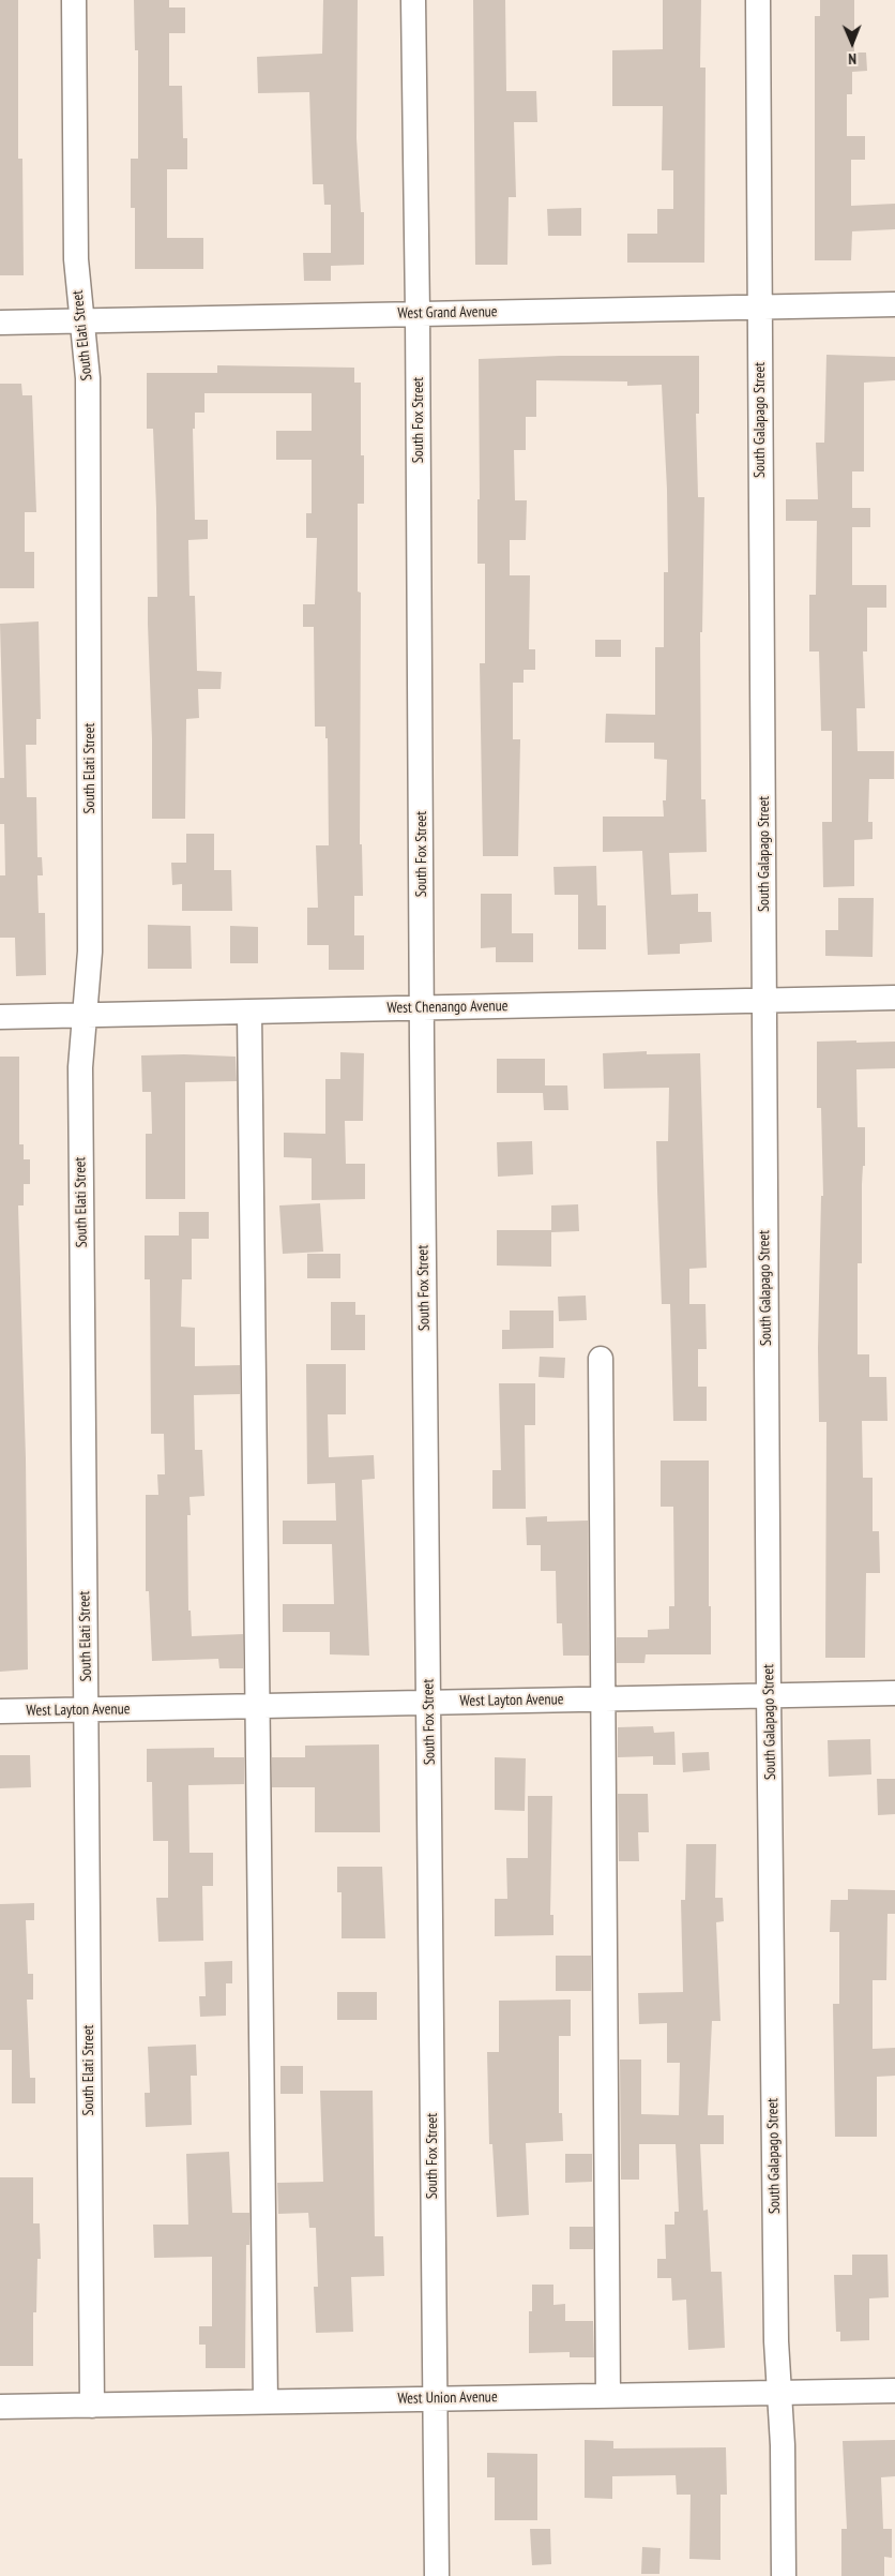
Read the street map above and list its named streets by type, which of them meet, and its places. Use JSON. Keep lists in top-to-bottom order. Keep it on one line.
{"streets":{"street":["West Grand Avenue","South Elati Street","South Fox Street","South Galapago Street","West Chenango Avenue","West Layton Avenue","West Union Avenue"]},"crossings":[["West Grand Avenue","South Elati Street"],["West Grand Avenue","South Fox Street"],["West Grand Avenue","South Galapago Street"],["South Elati Street","West Chenango Avenue"],["South Elati Street","West Layton Avenue"],["South Elati Street","West Union Avenue"],["South Fox Street","West Chenango Avenue"],["South Fox Street","West Layton Avenue"],["South Fox Street","West Union Avenue"],["South Galapago Street","West Chenango Avenue"],["South Galapago Street","West Layton Avenue"],["South Galapago Street","West Union Avenue"]],"north":"bottom"}
